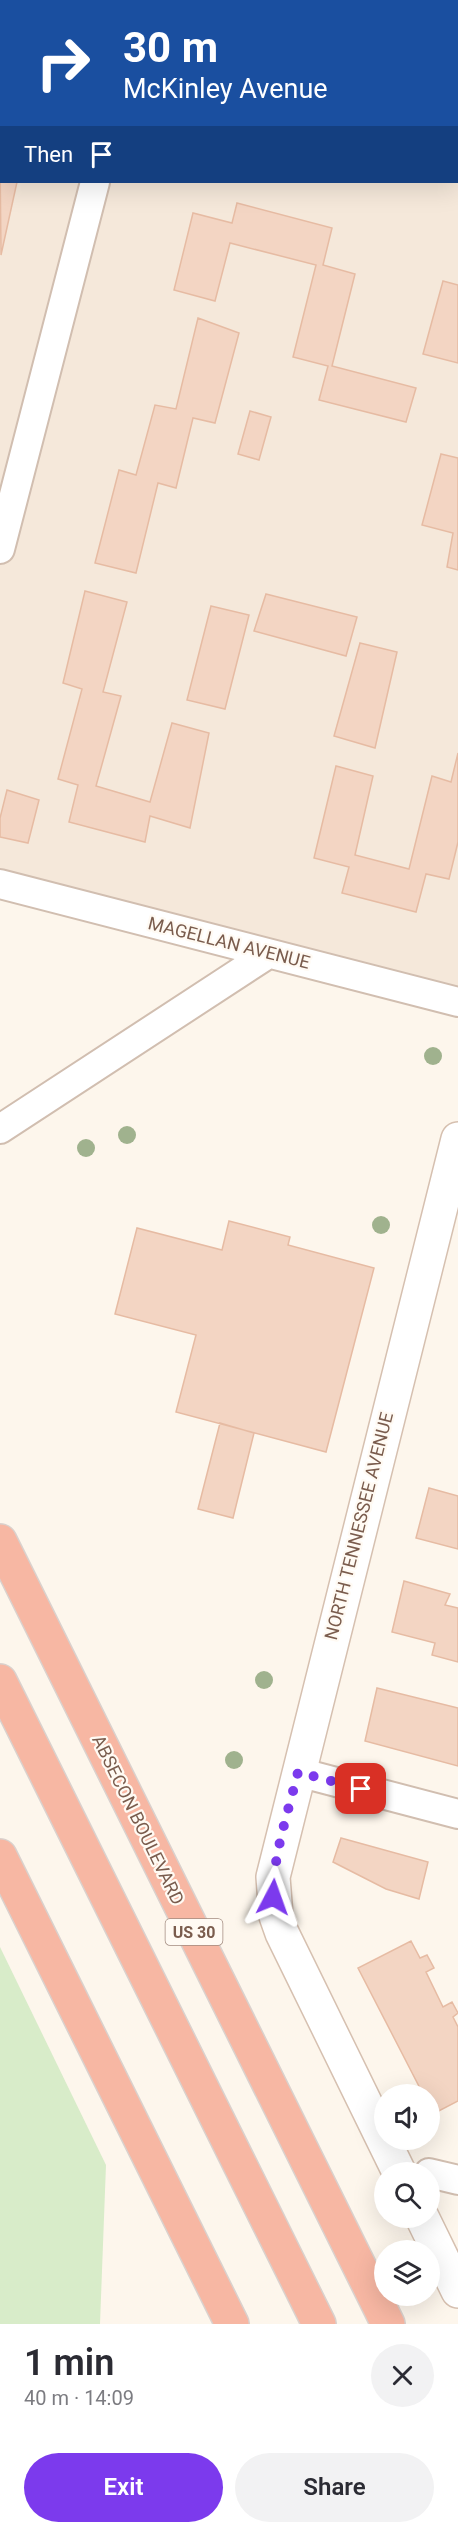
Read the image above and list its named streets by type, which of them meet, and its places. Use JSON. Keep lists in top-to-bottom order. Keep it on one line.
{"streets":{"highway":["ABSECON BOULEVARD","US 30"],"street":["MAGELLAN AVENUE","NORTH TENNESSEE AVENUE"]},"page":{"turn":["30 m","McKinley Avenue"],"then":"Then","heading":["1 min","40 m · 14:09"],"buttons":["Exit","Share"]}}
